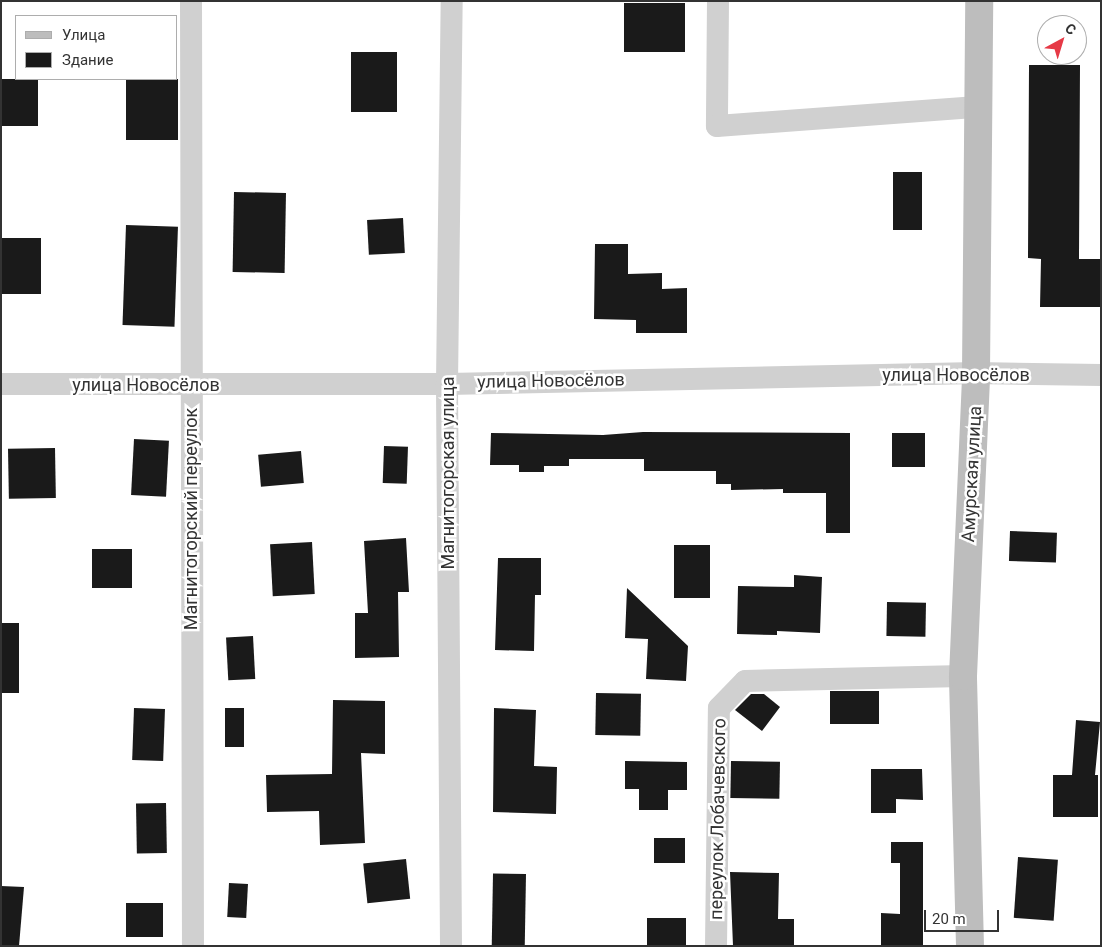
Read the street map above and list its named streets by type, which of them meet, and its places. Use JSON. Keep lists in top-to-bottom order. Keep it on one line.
{"streets":{"street":["улица Новосёлов","Магнитогорская улица","Амурская улица","Магнитогорский переулок","переулок Лобачевского"]},"crossings":[["улица Новосёлов","Магнитогорская улица"],["улица Новосёлов","Амурская улица"],["улица Новосёлов","Магнитогорский переулок"],["Амурская улица","переулок Лобачевского"]],"legend":["Улица","Здание"],"scale_bar":"20 m","north":"top right"}
